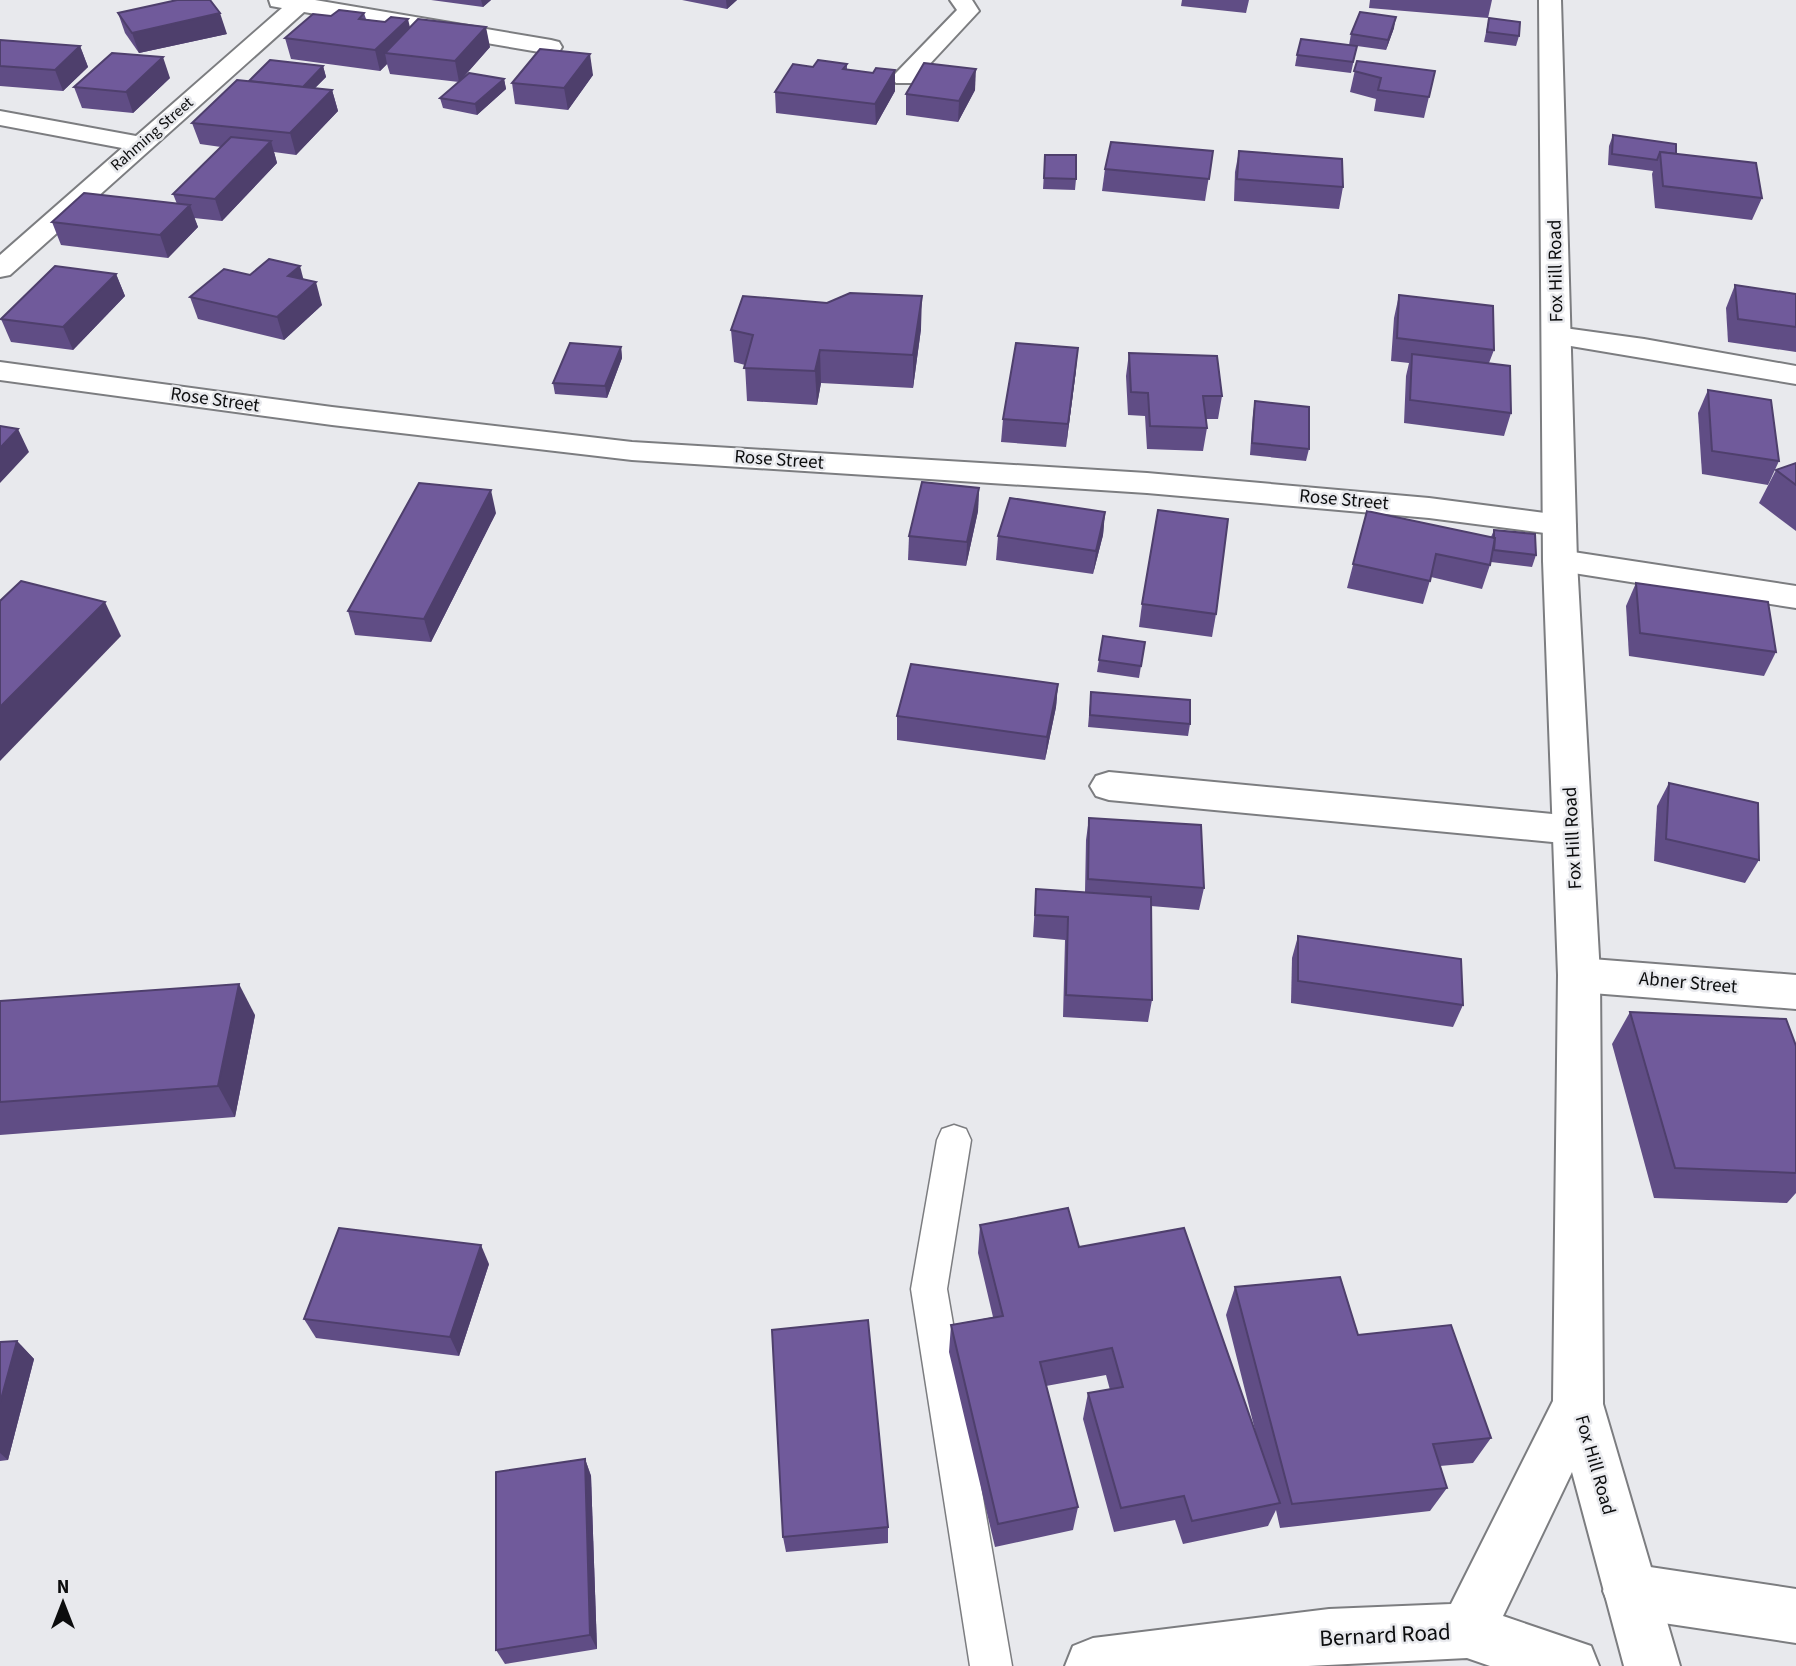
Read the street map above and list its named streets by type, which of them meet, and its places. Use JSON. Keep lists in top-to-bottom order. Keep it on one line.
{"streets":{"street":["Rahming Street","Fox Hill Road","Rose Street","Abner Street","Bernard Road"]},"crossings":[["Fox Hill Road","Rose Street"],["Fox Hill Road","Abner Street"],["Fox Hill Road","Bernard Road"]],"north":"top"}
